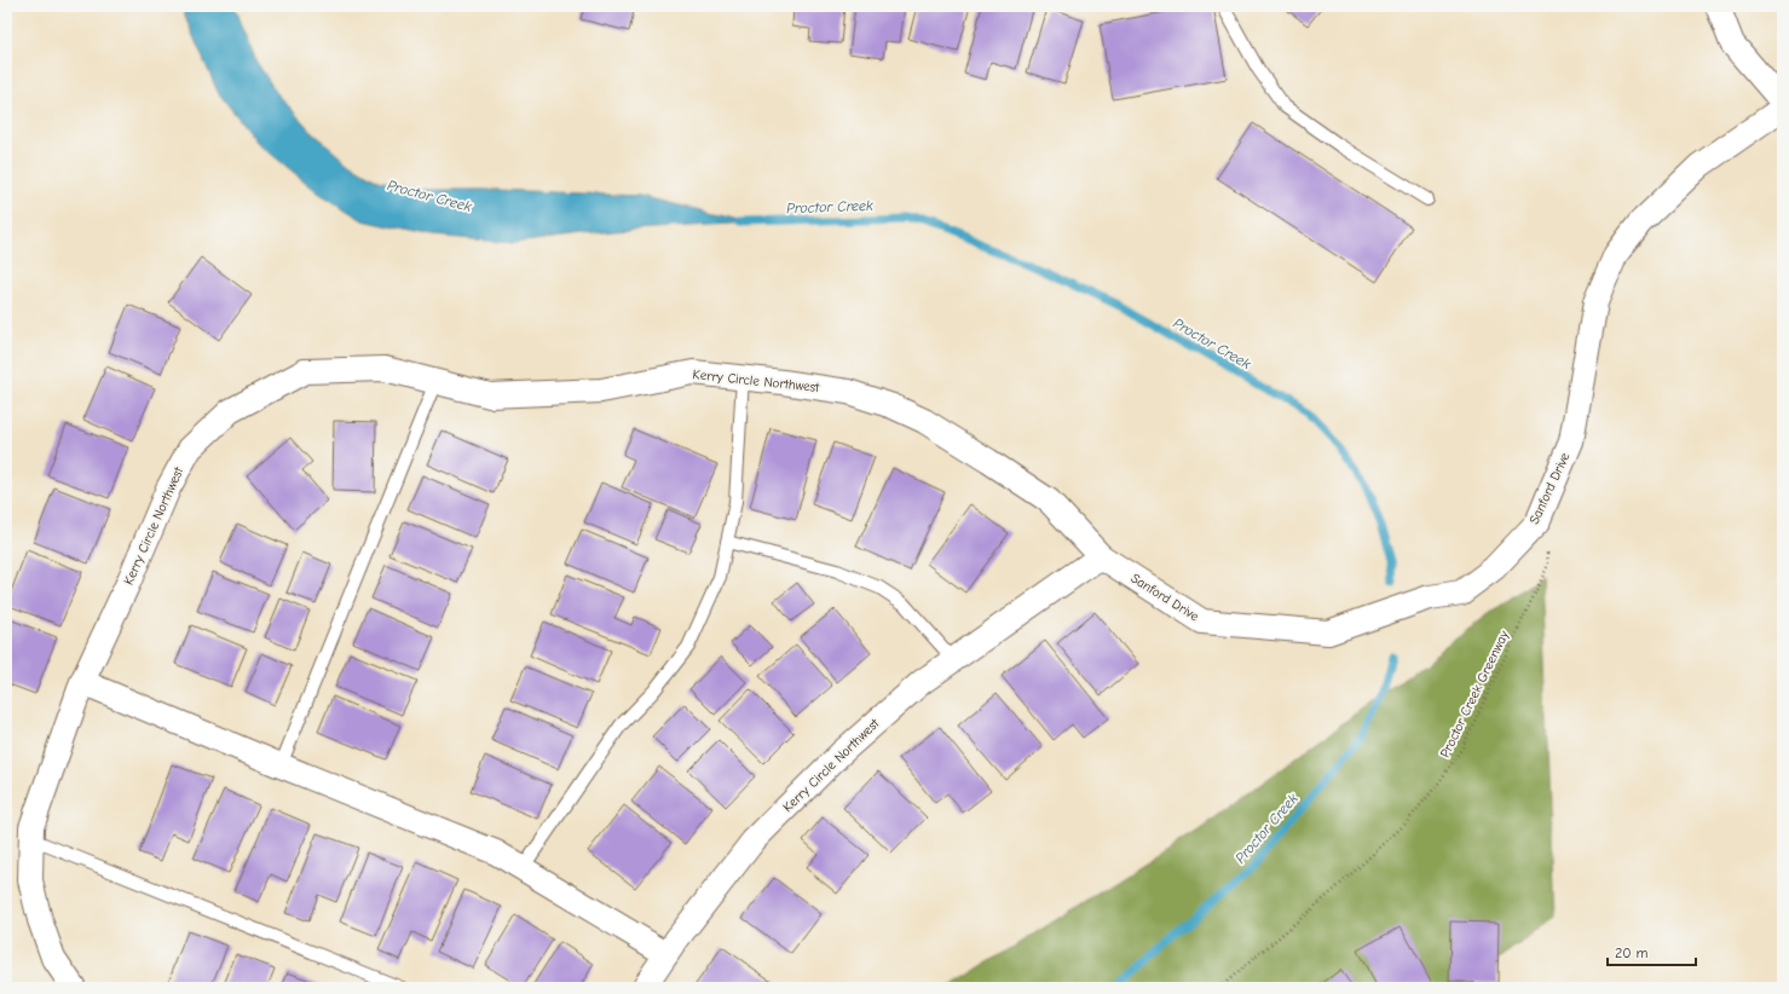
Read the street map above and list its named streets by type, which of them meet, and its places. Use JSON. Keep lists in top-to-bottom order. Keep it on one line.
{"streets":{"street":["Kerry Circle Northwest","Sanford Drive"],"path":["Proctor Creek Greenway"]},"crossings":[["Kerry Circle Northwest","Sanford Drive"],["Sanford Drive","Proctor Creek Greenway"]],"water":["Proctor Creek"],"scale_bar":"20 m"}
